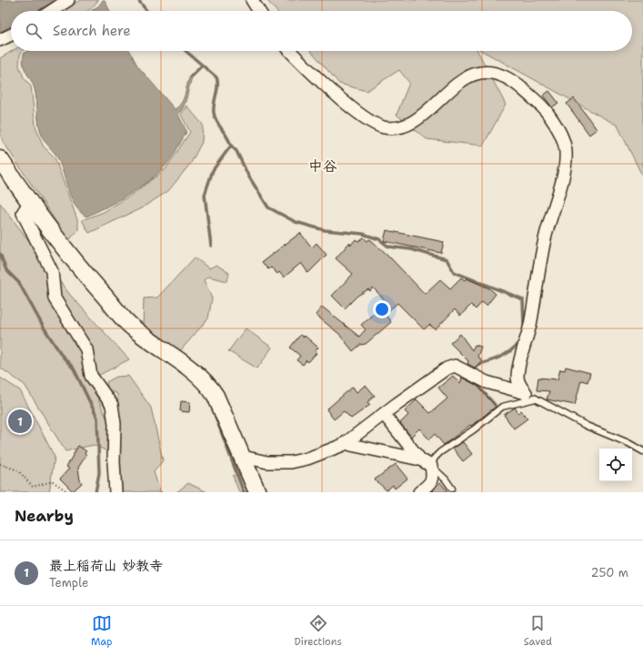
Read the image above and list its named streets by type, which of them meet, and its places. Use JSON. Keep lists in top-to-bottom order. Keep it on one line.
{"districts":["中谷"],"page":{"search":"Search here","pins":"1","heading":"Nearby","list":[{"mark":"1","name":"最上稲荷山 妙教寺","note":"Temple","value":"250 m"}],"nav":["Map","Directions","Saved"]}}
